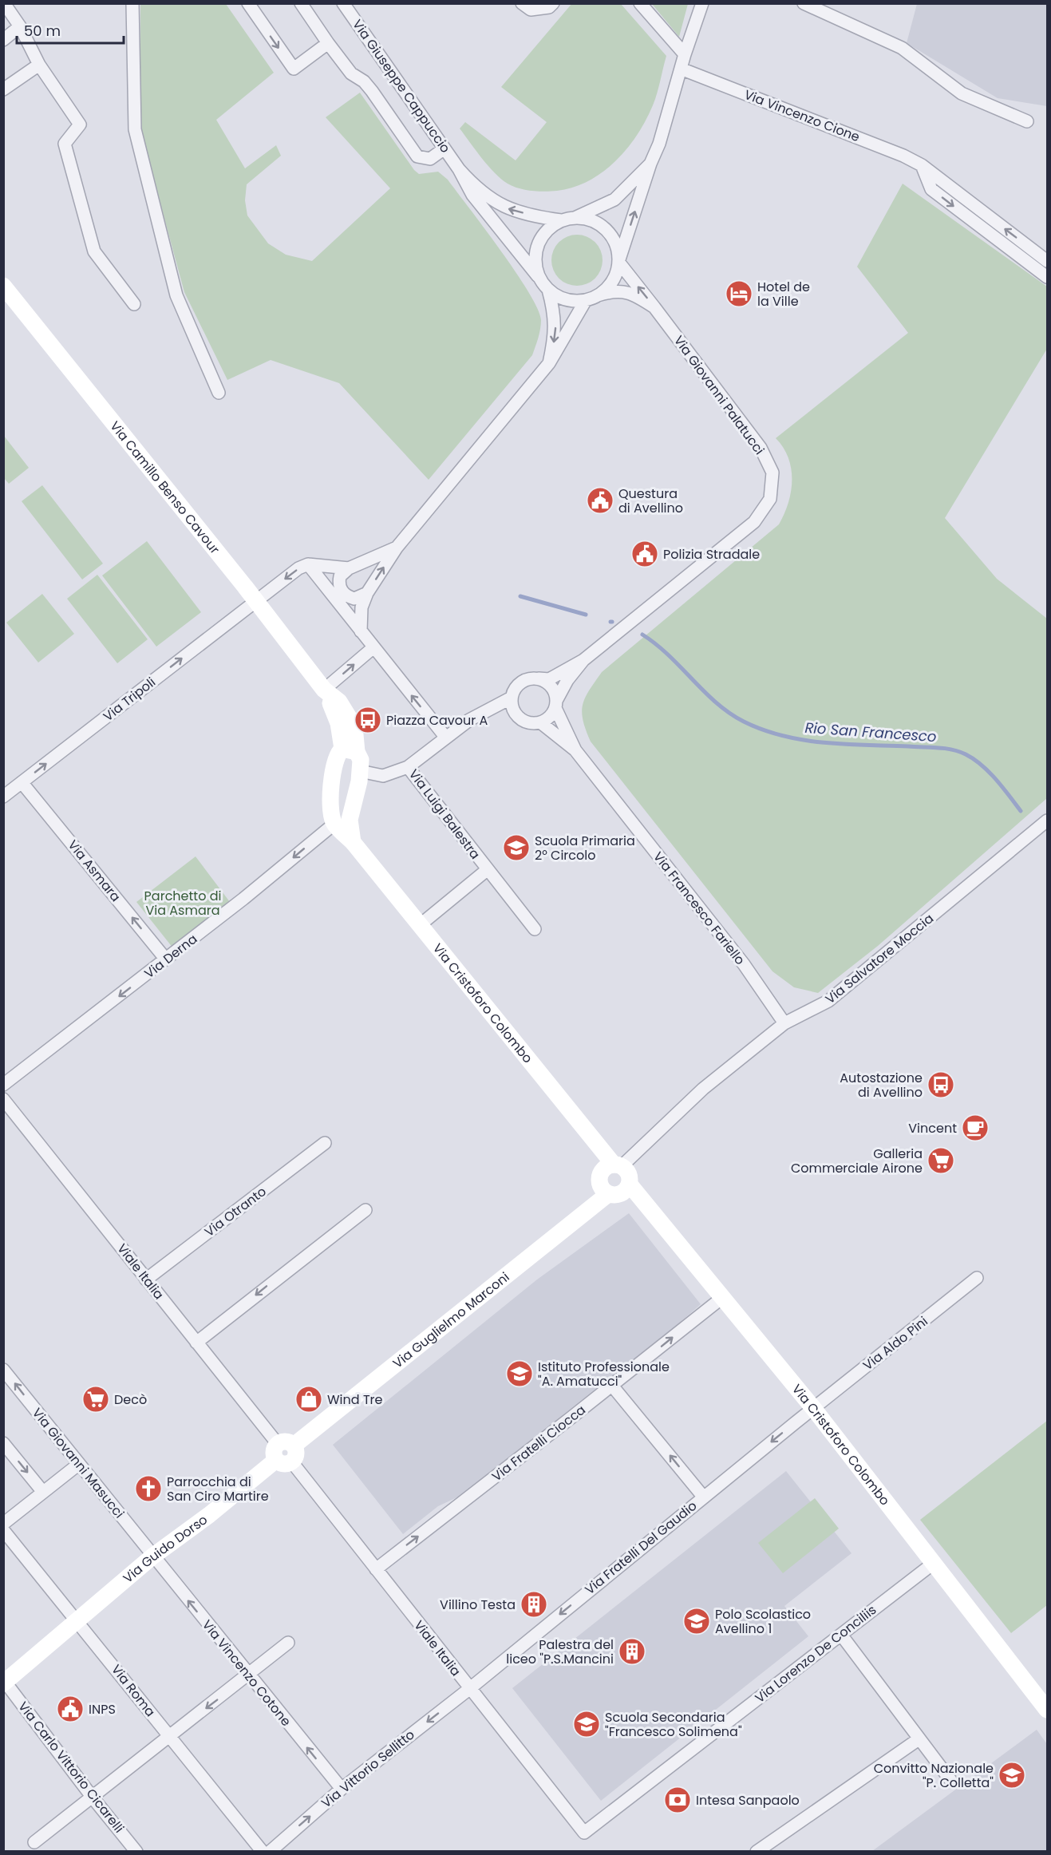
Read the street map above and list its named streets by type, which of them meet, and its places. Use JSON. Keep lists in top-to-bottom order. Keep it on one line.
{"streets":{"street":["Via Giuseppe Cappuccio","Via Vincenzo Cione","Via Giovanni Palatucci","Via Camillo Benso Cavour","Via Tripoli","Via Luigi Balestra","Via Asmara","Via Francesco Fariello","Via Derna","Via Salvatore Moccia","Via Cristoforo Colombo","Via Otranto","Viale Italia","Via Guglielmo Marconi","Via Aldo Pini","Via Fratelli Ciocca","Via Giovanni Masucci","Via Fratelli Del Gaudio","Via Guido Dorso","Via Lorenzo De Conciliis","Via Vincenzo Cotone","Via Roma","Via Carlo Vittorio Cicarelli","Via Vittorio Sellitto"]},"crossings":[["Via Giuseppe Cappuccio","Via Giovanni Palatucci"],["Via Giovanni Palatucci","Via Luigi Balestra"],["Via Giovanni Palatucci","Via Francesco Fariello"],["Via Camillo Benso Cavour","Via Tripoli"],["Via Tripoli","Via Asmara"],["Via Luigi Balestra","Via Francesco Fariello"],["Via Asmara","Via Derna"],["Via Francesco Fariello","Via Salvatore Moccia"],["Via Derna","Via Cristoforo Colombo"],["Via Salvatore Moccia","Via Cristoforo Colombo"],["Via Salvatore Moccia","Via Guglielmo Marconi"],["Via Cristoforo Colombo","Via Guglielmo Marconi"],["Via Cristoforo Colombo","Via Aldo Pini"],["Via Cristoforo Colombo","Via Fratelli Ciocca"],["Via Cristoforo Colombo","Via Fratelli Del Gaudio"],["Via Cristoforo Colombo","Via Lorenzo De Conciliis"],["Via Otranto","Viale Italia"],["Viale Italia","Via Guglielmo Marconi"],["Viale Italia","Via Fratelli Ciocca"],["Viale Italia","Via Fratelli Del Gaudio"],["Viale Italia","Via Guido Dorso"],["Viale Italia","Via Lorenzo De Conciliis"],["Viale Italia","Via Vittorio Sellitto"],["Via Guglielmo Marconi","Via Guido Dorso"],["Via Aldo Pini","Via Fratelli Del Gaudio"],["Via Giovanni Masucci","Via Guido Dorso"],["Via Giovanni Masucci","Via Vincenzo Cotone"],["Via Fratelli Del Gaudio","Via Vittorio Sellitto"],["Via Guido Dorso","Via Vincenzo Cotone"],["Via Guido Dorso","Via Roma"],["Via Guido Dorso","Via Carlo Vittorio Cicarelli"],["Via Vincenzo Cotone","Via Vittorio Sellitto"]],"one_way":["Via Tripoli","Via Asmara","Via Derna","Via Fratelli Ciocca","Via Fratelli Del Gaudio","Via Vincenzo Cotone"],"water":["Rio San Francesco"],"parks":["Parchetto di Via Asmara"],"places":{"hotel":["Hotel de la Ville"],"public building":["Questura di Avellino","Polizia Stradale","INPS"],"bus stop":["Piazza Cavour A","Autostazione di Avellino"],"school or university":["Scuola Primaria 2° Circolo","Istituto Professionale \"A. Amatucci\"","Polo Scolastico Avellino 1","Scuola Secondaria \"Francesco Solimena\"","Convitto Nazionale \"P. Colletta\""],"cafe":["Vincent"],"supermarket":["Galleria Commerciale Airone","Decò"],"shop":["Wind Tre"],"church":["Parrocchia di San Ciro Martire"],"building":["Villino Testa","Palestra del liceo \"P.S.Mancini"],"bank":["Intesa Sanpaolo"]},"scale_bar":"50 m"}
